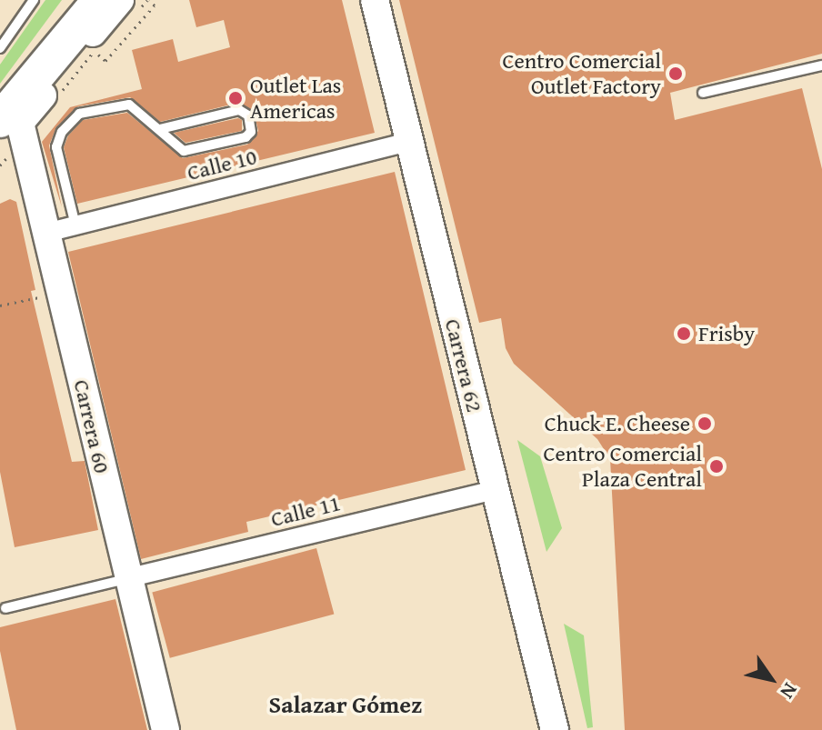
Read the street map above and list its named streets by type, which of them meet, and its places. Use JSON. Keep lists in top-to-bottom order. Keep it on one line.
{"streets":{"street":["Calle 10","Carrera 62","Carrera 60","Calle 11"]},"crossings":[["Calle 10","Carrera 62"],["Calle 10","Carrera 60"],["Carrera 62","Calle 11"],["Carrera 60","Calle 11"]],"districts":["Salazar Gómez"],"places":["Centro Comercial Outlet Factory","Outlet Las Americas","Frisby","Chuck E. Cheese","Centro Comercial Plaza Central"],"north":"bottom right"}
